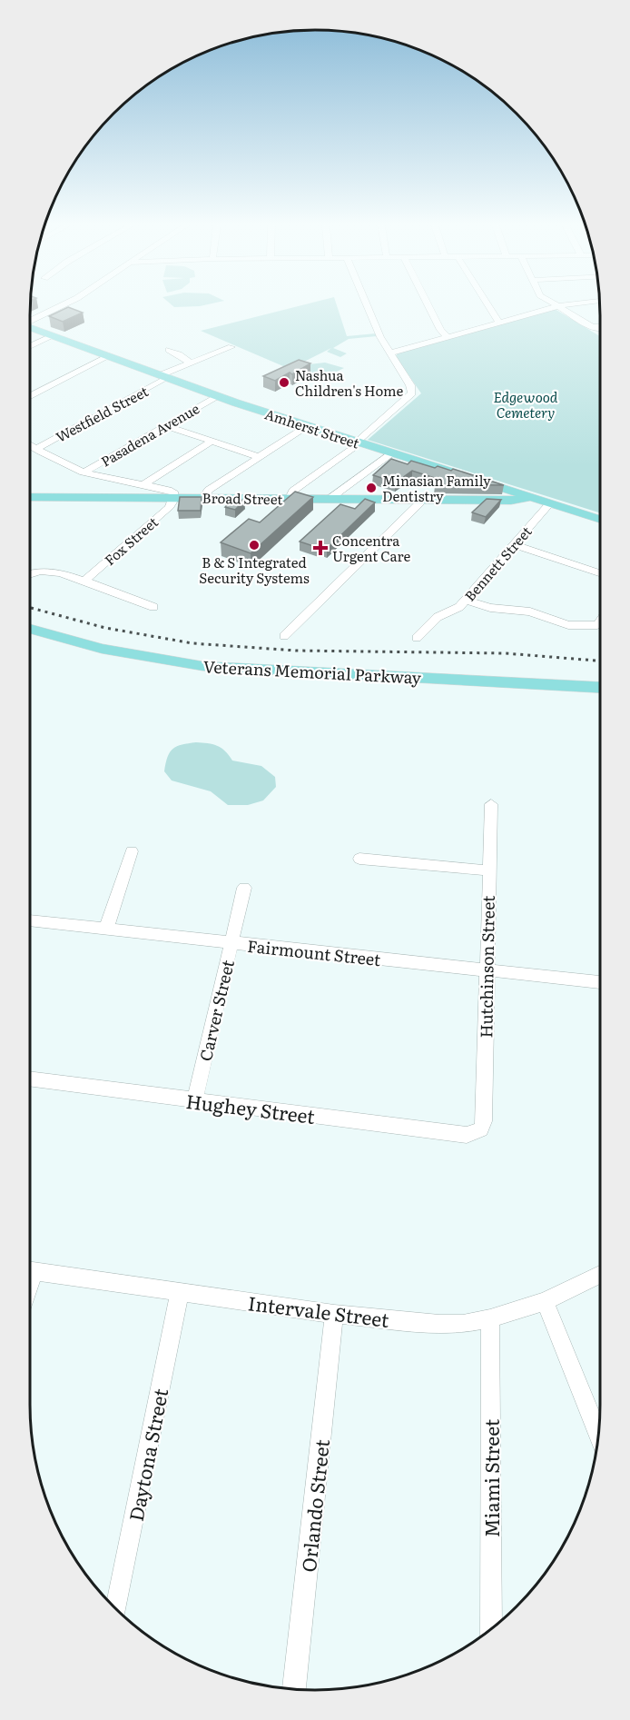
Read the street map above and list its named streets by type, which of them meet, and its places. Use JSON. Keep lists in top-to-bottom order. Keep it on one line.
{"streets":{"main road":["Amherst Street","Broad Street","Veterans Memorial Parkway"],"street":["Westfield Street","Pasadena Avenue","Fox Street","Bennett Street","Fairmount Street","Hutchinson Street","Carver Street","Hughey Street","Intervale Street","Daytona Street","Miami Street","Orlando Street"]},"crossings":[["Westfield Street","Amherst Street"],["Amherst Street","Pasadena Avenue"],["Amherst Street","Broad Street"],["Amherst Street","Bennett Street"],["Broad Street","Fox Street"],["Fairmount Street","Hutchinson Street"],["Fairmount Street","Carver Street"],["Hutchinson Street","Hughey Street"],["Carver Street","Hughey Street"],["Intervale Street","Daytona Street"],["Intervale Street","Miami Street"],["Intervale Street","Orlando Street"]],"parks":["Edgewood Cemetery"],"places":{"other":["Nashua Children's Home","Minasian Family Dentistry","B & S Integrated Security Systems"],"health":["Concentra Urgent Care"]}}
